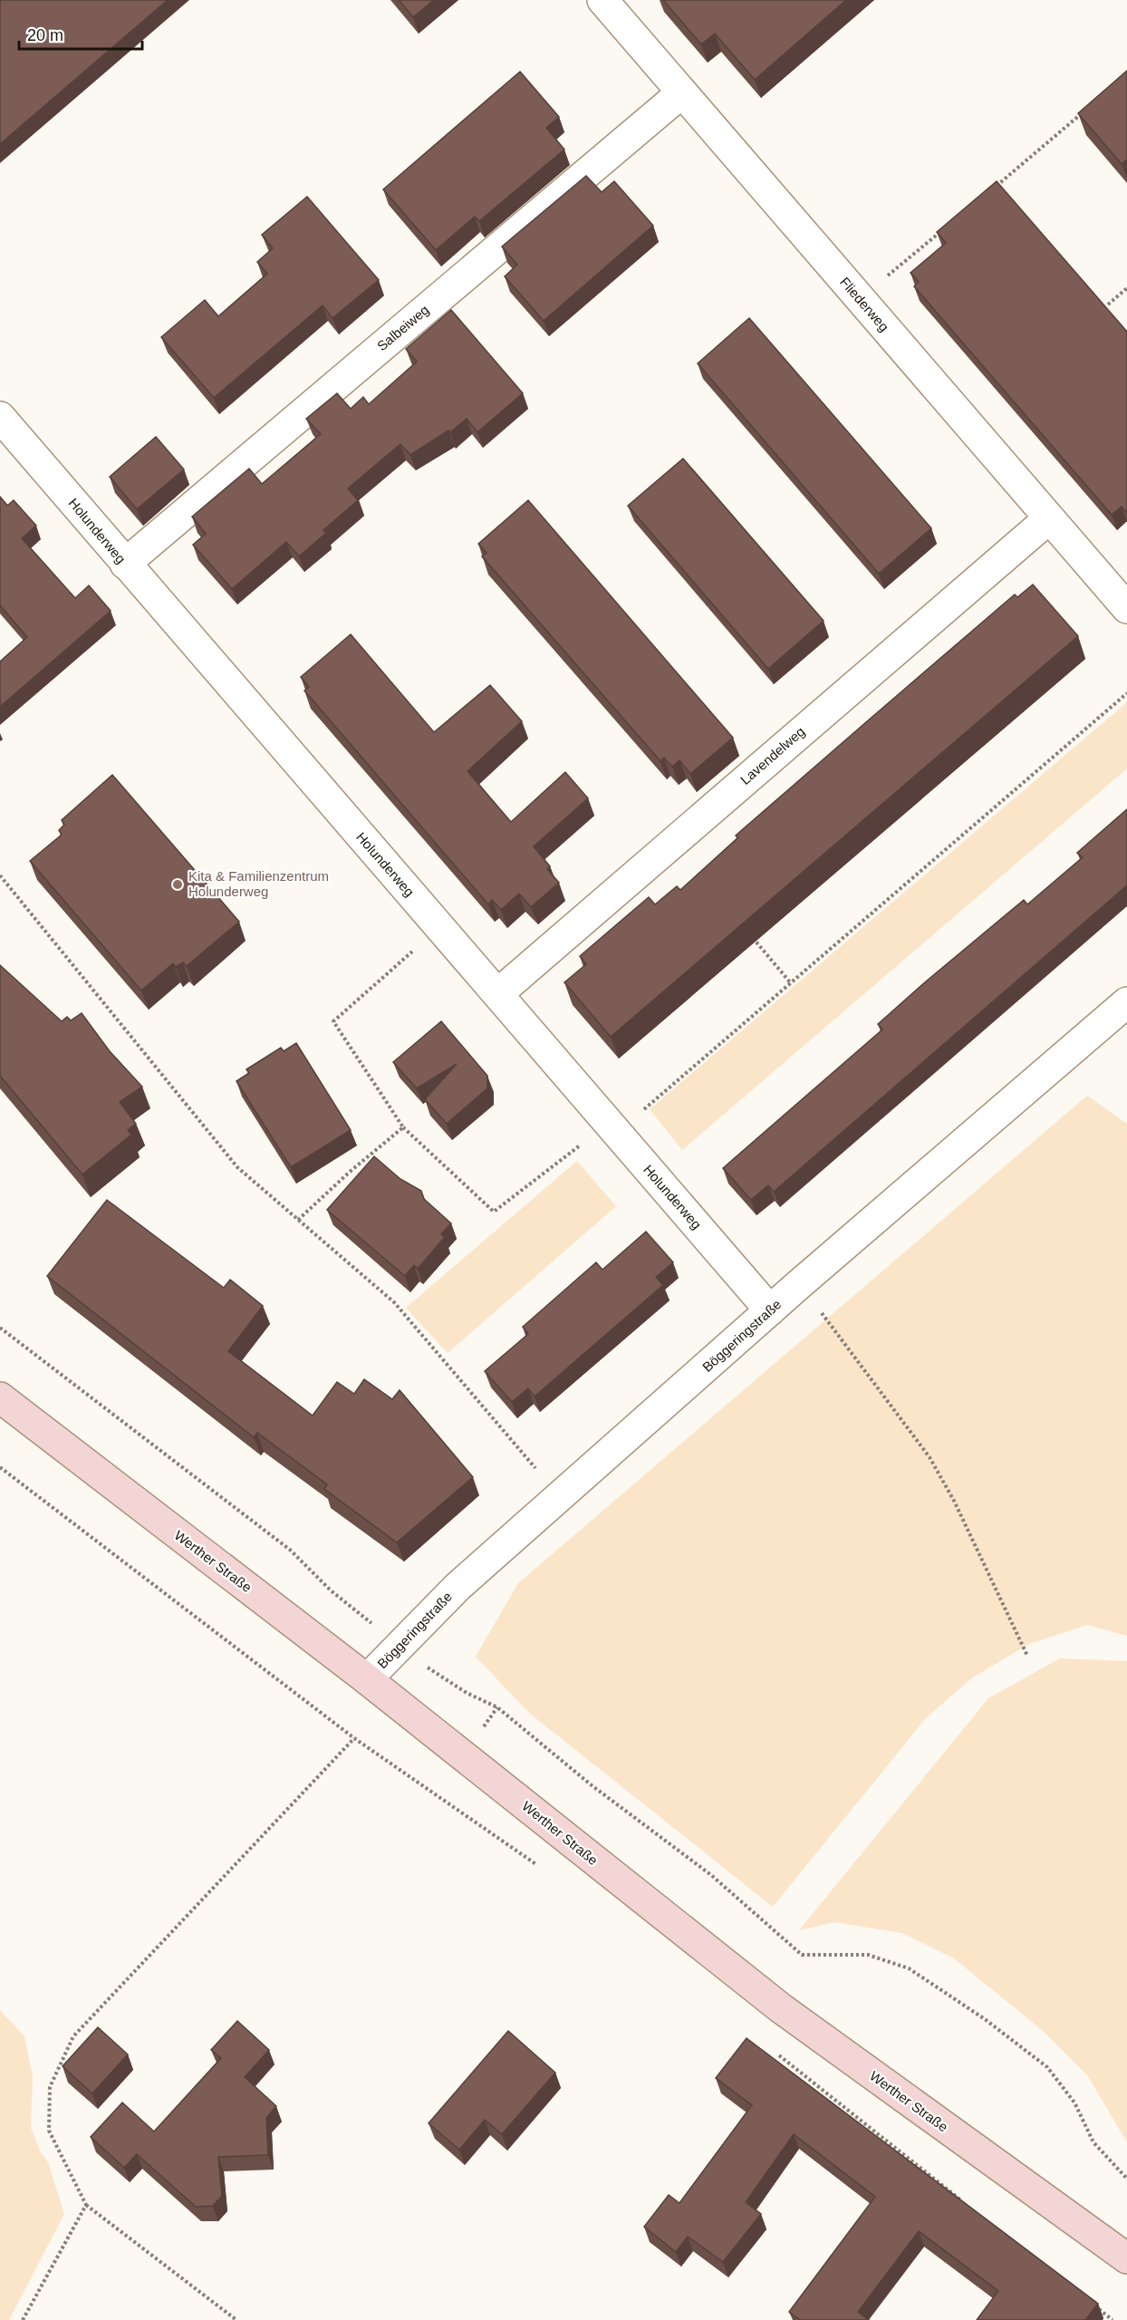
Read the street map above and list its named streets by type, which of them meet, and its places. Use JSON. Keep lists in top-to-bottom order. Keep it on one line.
{"streets":{"main road":["Werther Straße"],"street":["Fliederweg","Salbeiweg","Holunderweg","Lavendelweg","Böggeringstraße"]},"crossings":[["Fliederweg","Salbeiweg"],["Fliederweg","Lavendelweg"],["Salbeiweg","Holunderweg"],["Holunderweg","Lavendelweg"],["Holunderweg","Böggeringstraße"],["Böggeringstraße","Werther Straße"]],"places":["Kita & Familienzentrum Holunderweg"],"scale_bar":"20 m"}
